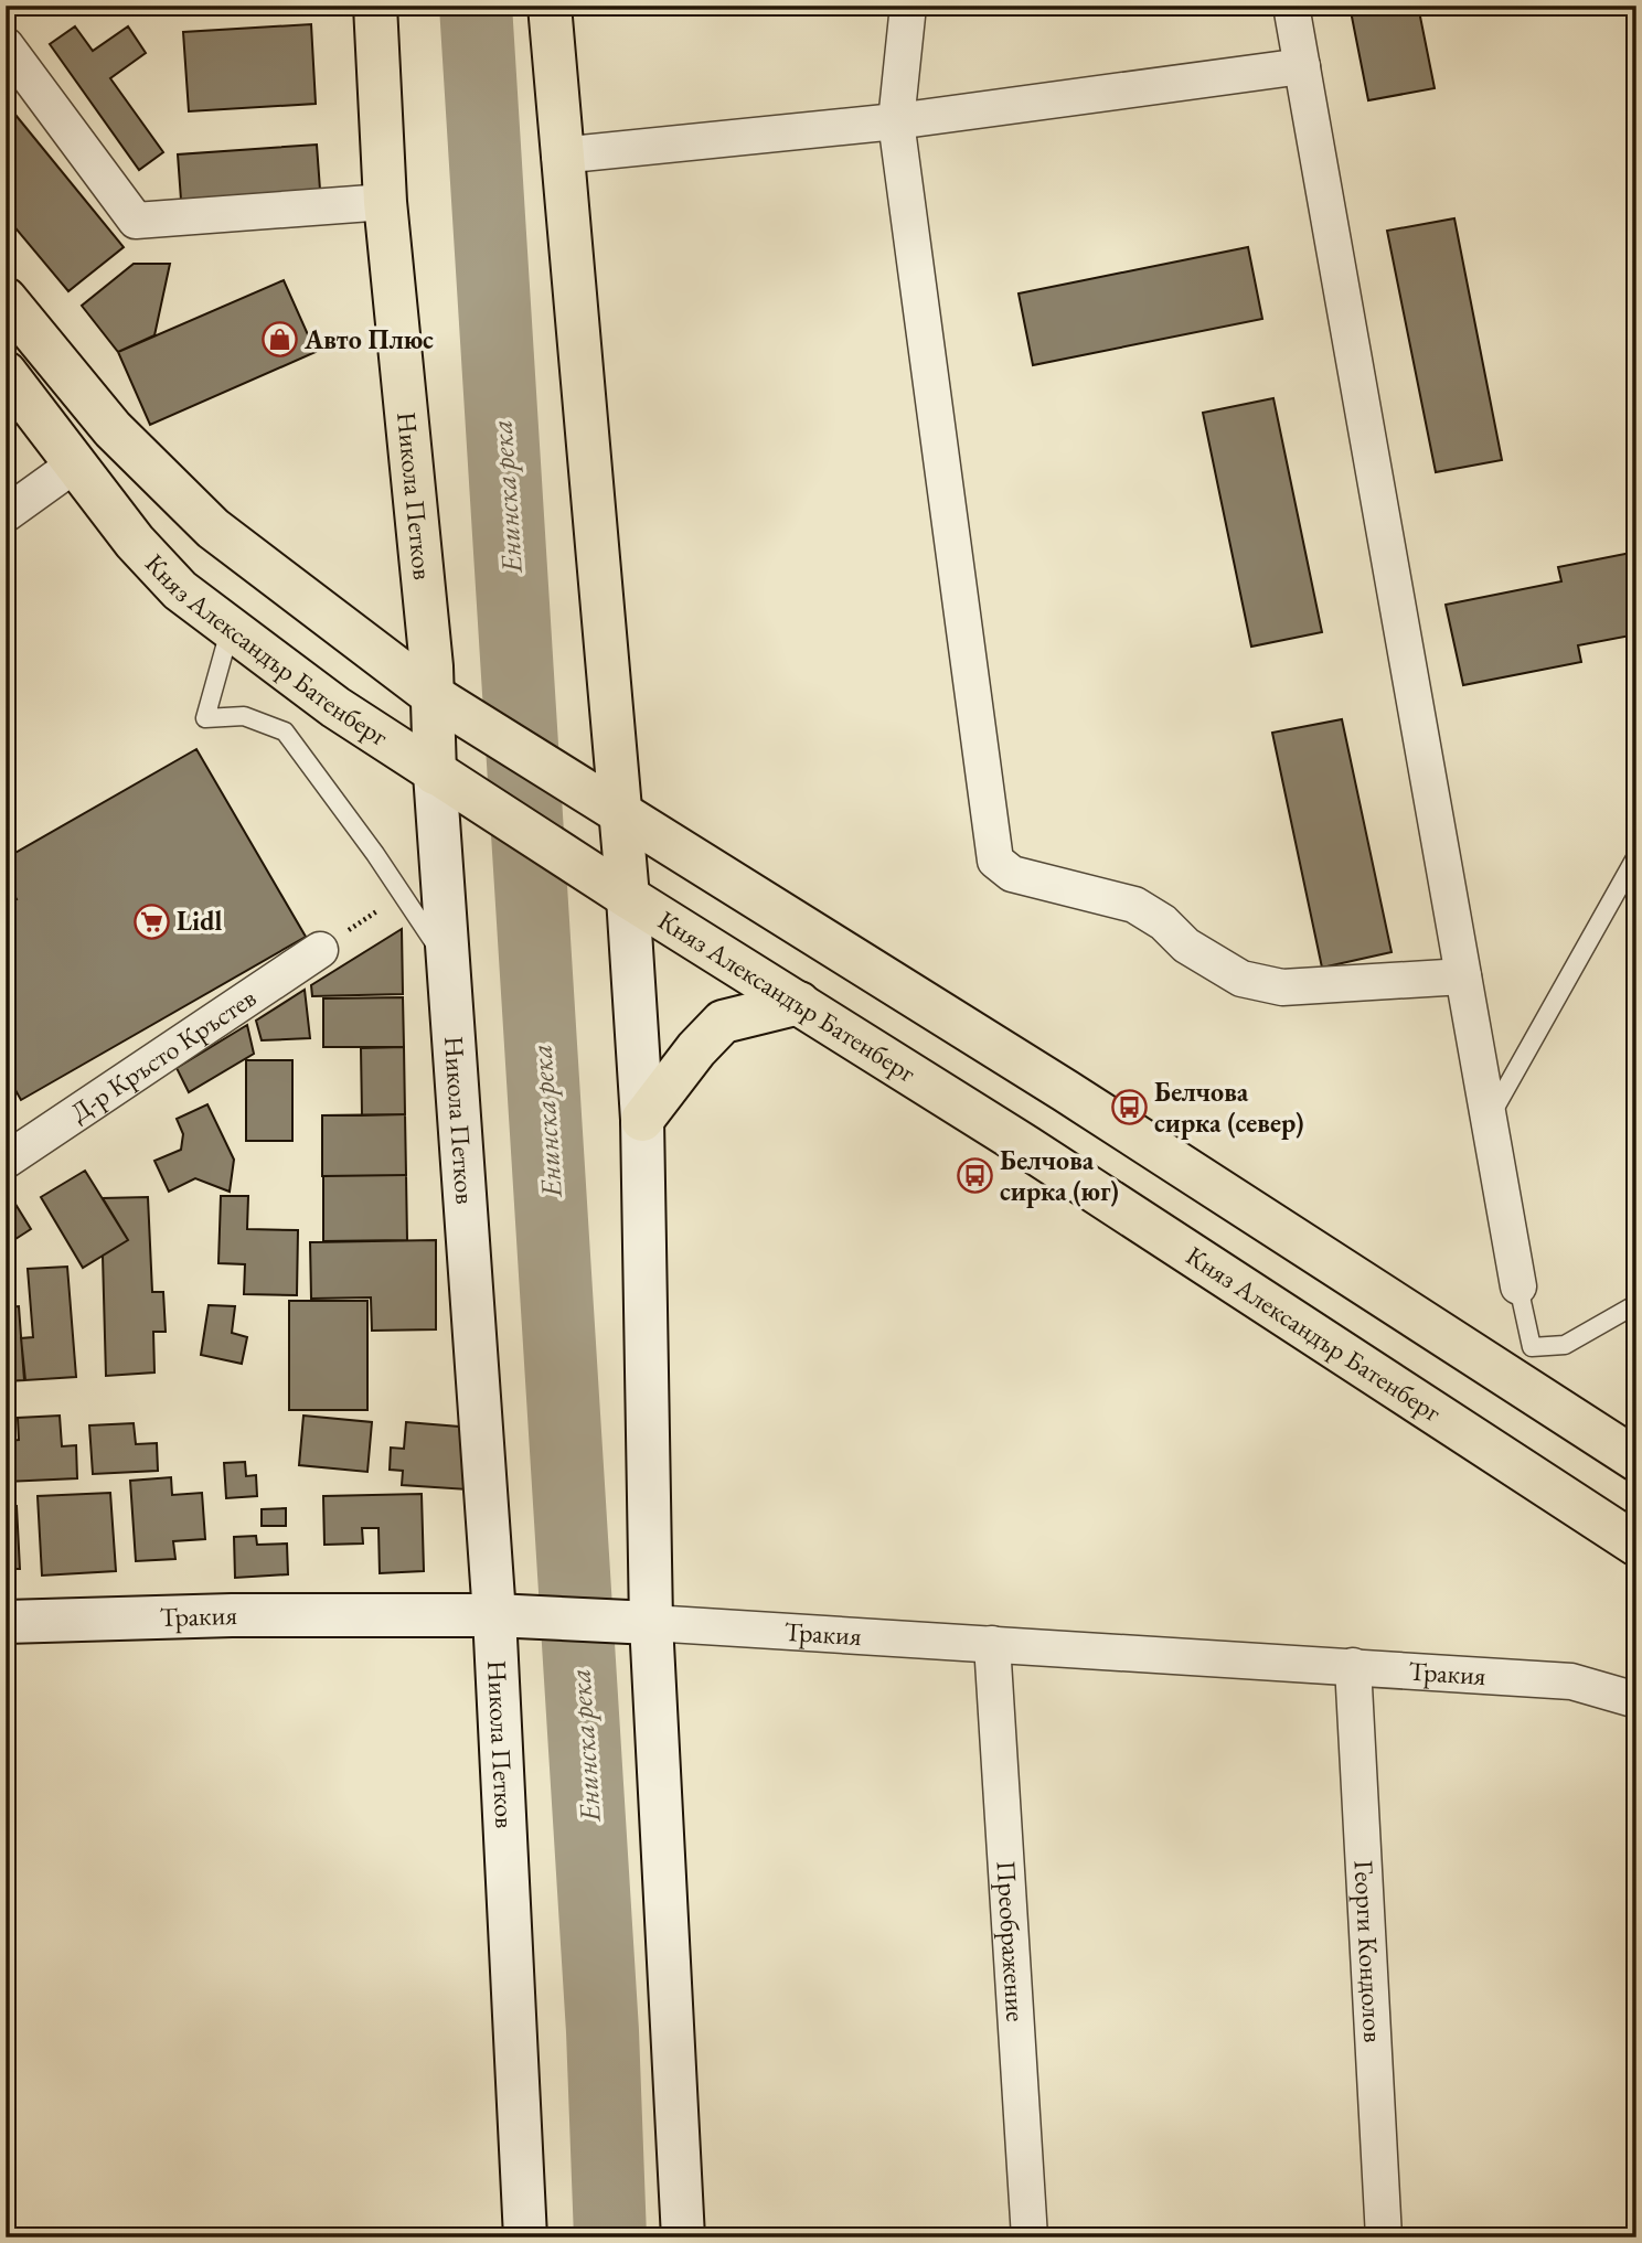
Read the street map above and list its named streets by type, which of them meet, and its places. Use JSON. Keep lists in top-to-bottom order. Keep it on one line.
{"streets":{"main road":["Никола Петков","Княз Александър Батенберг","Тракия"],"street":["Д-р Кръсто Кръстев","Преображение","Георги Кондолов"]},"crossings":[["Никола Петков","Княз Александър Батенберг"],["Никола Петков","Тракия"],["Тракия","Преображение"],["Тракия","Георги Кондолов"]],"water":["Енинска река"],"places":{"shop":["Авто Плюс"],"supermarket":["Lidl"],"bus stop":["Белчова сирка (север)","Белчова сирка (юг)"]}}
